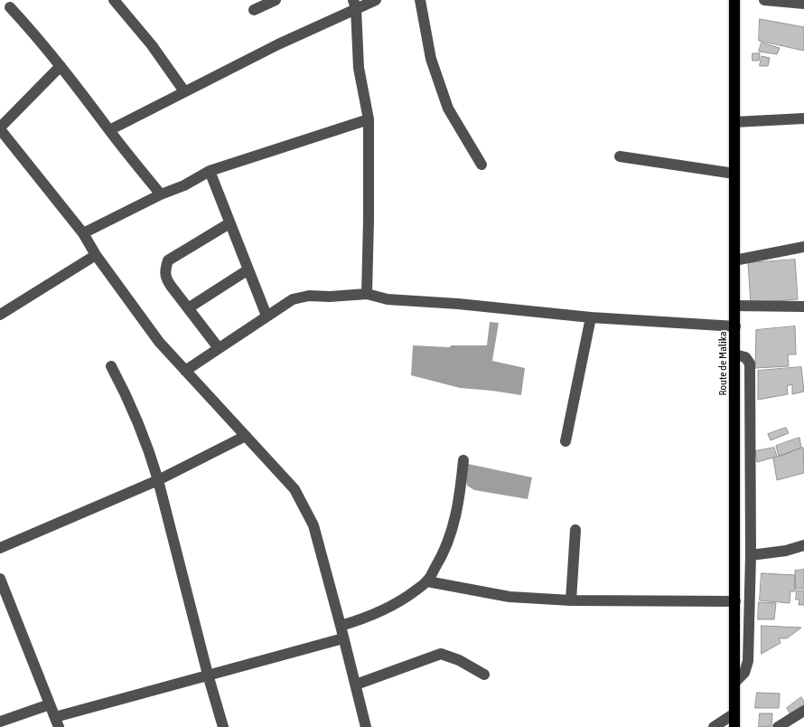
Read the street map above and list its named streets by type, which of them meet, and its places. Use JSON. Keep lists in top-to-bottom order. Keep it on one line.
{"streets":{"main road":["Route de Malika"]}}
